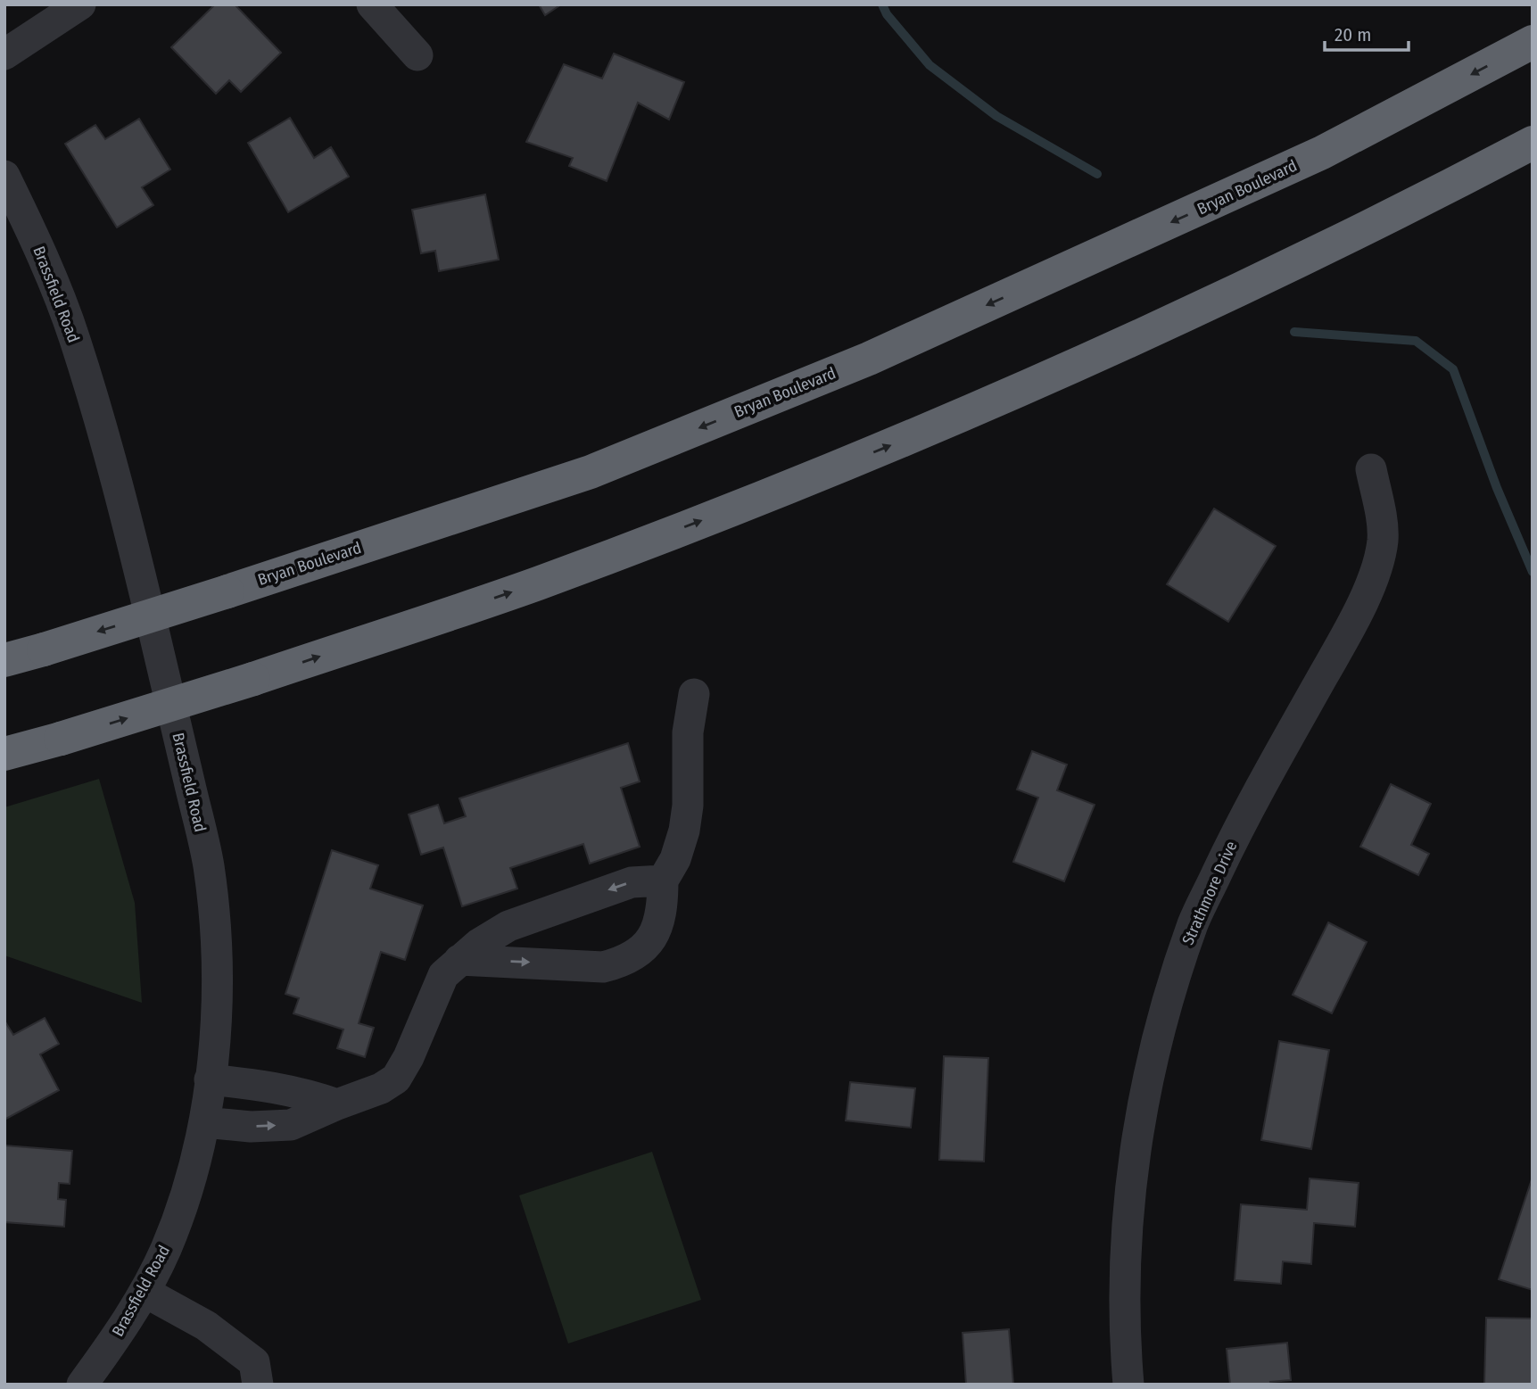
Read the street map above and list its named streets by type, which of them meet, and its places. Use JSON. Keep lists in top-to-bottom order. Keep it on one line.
{"streets":{"highway":["Bryan Boulevard"],"street":["Brassfield Road","Strathmore Drive"]},"scale_bar":"20 m"}
